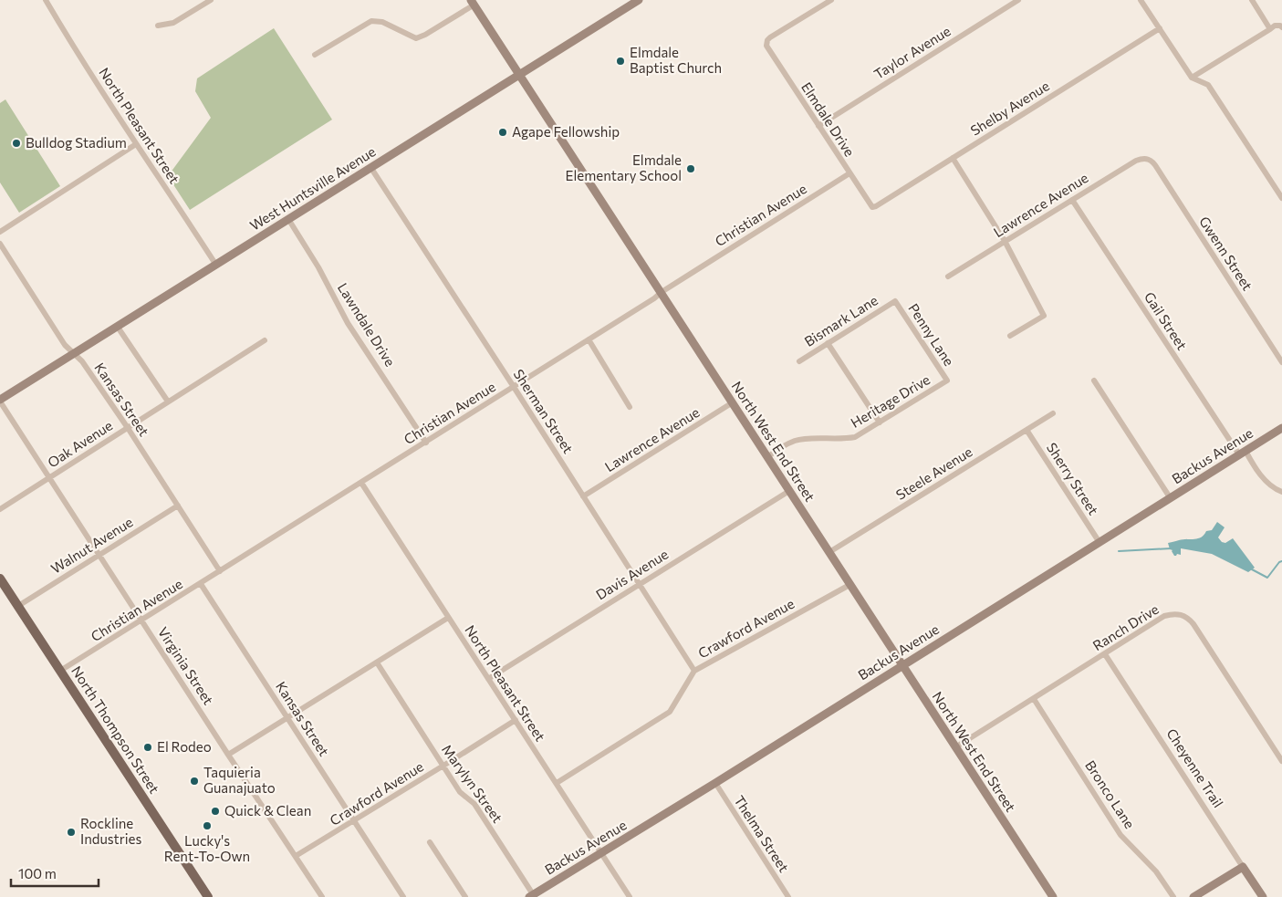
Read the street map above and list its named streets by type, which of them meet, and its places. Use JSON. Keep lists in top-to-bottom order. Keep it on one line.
{"streets":{"main road":["North Thompson Street"],"street":["Taylor Avenue","Shelby Avenue","Elmdale Drive","North Pleasant Street","West Huntsville Avenue","Lawrence Avenue","Christian Avenue","Gwenn Street","Bismark Lane","Gail Street","Lawndale Drive","Penny Lane","Kansas Street","Heritage Drive","Sherman Street","North West End Street","Oak Avenue","Backus Avenue","Steele Avenue","Sherry Street","Walnut Avenue","Davis Avenue","Ranch Drive","Crawford Avenue","Virginia Street","Cheyenne Trail","Marylyn Street","Bronco Lane","Thelma Street"]},"crossings":[["Taylor Avenue","Elmdale Drive"],["Shelby Avenue","Elmdale Drive"],["Elmdale Drive","Christian Avenue"],["North Pleasant Street","West Huntsville Avenue"],["North Pleasant Street","Christian Avenue"],["North Pleasant Street","Backus Avenue"],["North Pleasant Street","Davis Avenue"],["North Pleasant Street","Crawford Avenue"],["West Huntsville Avenue","Lawndale Drive"],["West Huntsville Avenue","Kansas Street"],["West Huntsville Avenue","Sherman Street"],["West Huntsville Avenue","North West End Street"],["West Huntsville Avenue","Virginia Street"],["Lawrence Avenue","Gwenn Street"],["Lawrence Avenue","Gail Street"],["Lawrence Avenue","Sherman Street"],["Lawrence Avenue","North West End Street"],["Christian Avenue","Lawndale Drive"],["Christian Avenue","Kansas Street"],["Christian Avenue","Sherman Street"],["Christian Avenue","North West End Street"],["Christian Avenue","Virginia Street"],["Christian Avenue","North Thompson Street"],["Bismark Lane","Penny Lane"],["Gail Street","Backus Avenue"],["Penny Lane","Heritage Drive"],["Kansas Street","Oak Avenue"],["Kansas Street","Walnut Avenue"],["Kansas Street","Crawford Avenue"],["Heritage Drive","North West End Street"],["Sherman Street","Davis Avenue"],["Sherman Street","Crawford Avenue"],["North West End Street","Backus Avenue"],["North West End Street","Steele Avenue"],["North West End Street","Davis Avenue"],["North West End Street","Ranch Drive"],["North West End Street","Crawford Avenue"],["Oak Avenue","Virginia Street"],["Backus Avenue","Sherry Street"],["Backus Avenue","Marylyn Street"],["Backus Avenue","Thelma Street"],["Steele Avenue","Sherry Street"],["Walnut Avenue","Virginia Street"],["Walnut Avenue","North Thompson Street"],["Ranch Drive","Cheyenne Trail"],["Ranch Drive","Bronco Lane"],["Crawford Avenue","Virginia Street"],["Crawford Avenue","Marylyn Street"]],"places":["Elmdale Baptist Church","Agape Fellowship","Bulldog Stadium","Elmdale Elementary School","El Rodeo","Taquieria Guanajuato","Quick & Clean","Lucky's Rent-To-Own","Rockline Industries"],"scale_bar":"100 m"}
